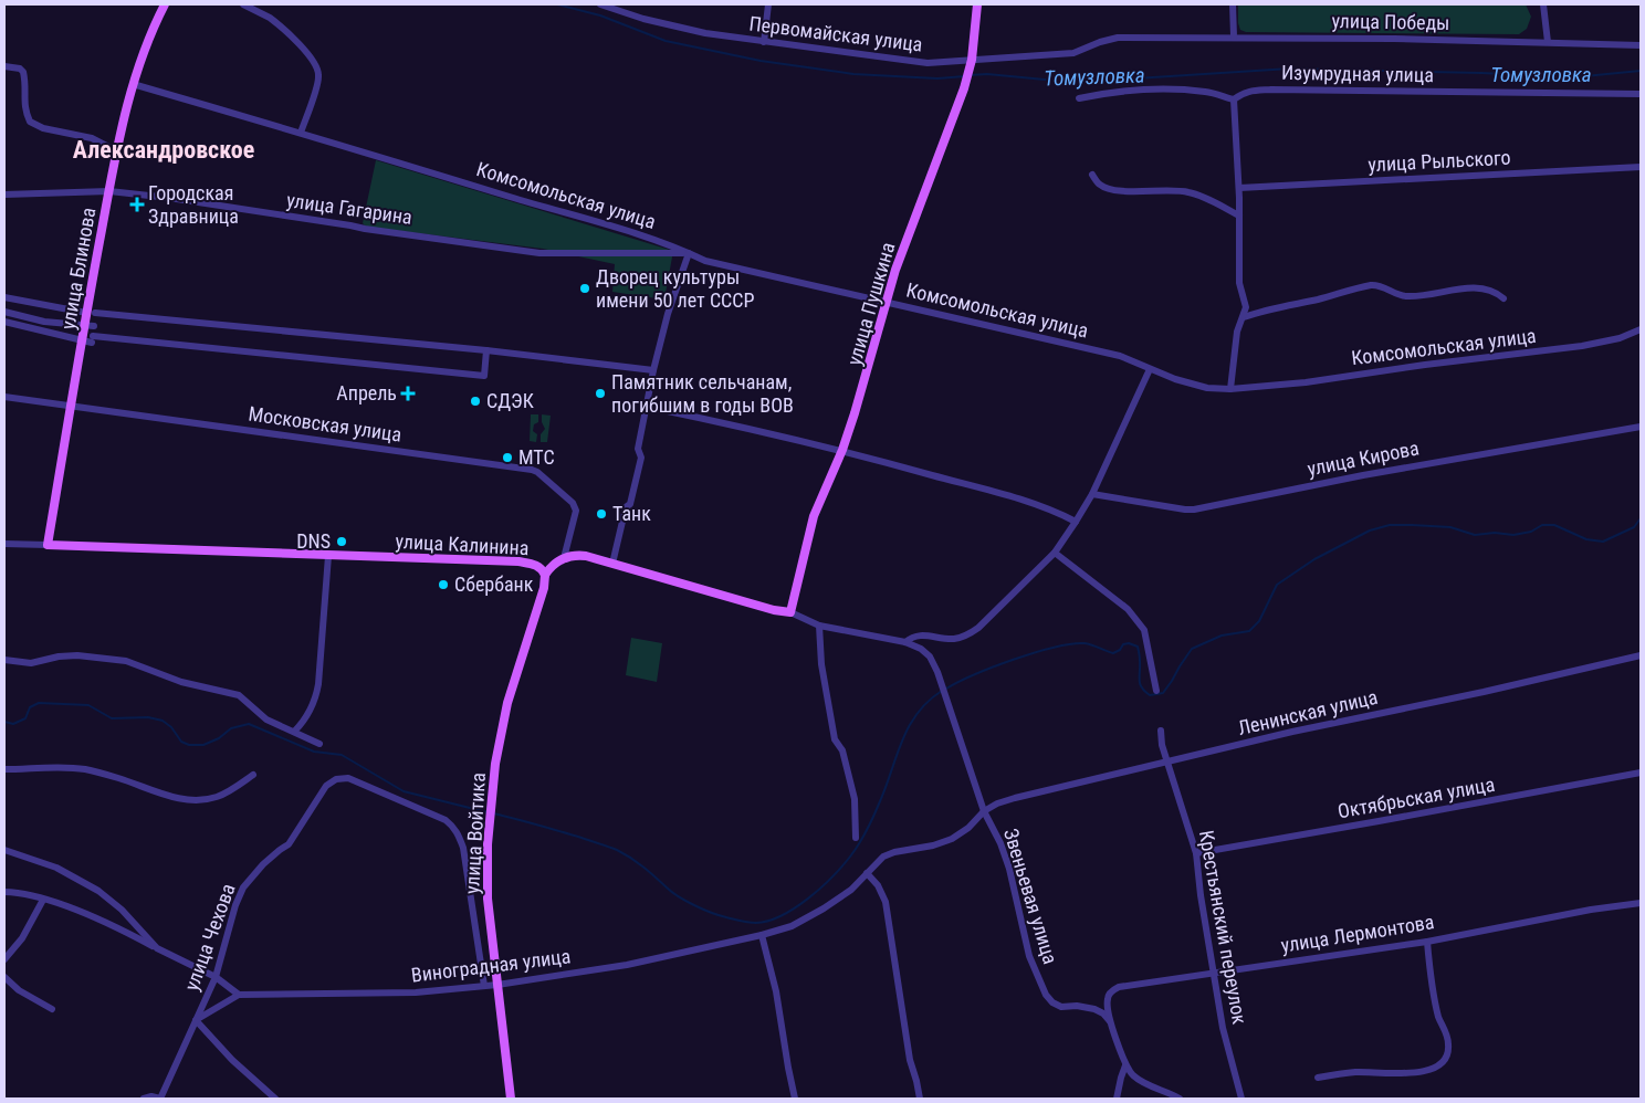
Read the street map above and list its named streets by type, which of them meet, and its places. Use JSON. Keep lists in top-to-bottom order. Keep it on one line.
{"streets":{"main road":["улица Блинова","улица Пушкина","улица Калинина","улица Войтика"],"street":["улица Победы","Первомайская улица","Изумрудная улица","улица Рыльского","Комсомольская улица","улица Гагарина","Московская улица","улица Кирова","Ленинская улица","Октябрьская улица","Звеньевая улица","Крестьянский переулок","улица Лермонтова","улица Чехова","Виноградная улица"]},"crossings":[["улица Победы","Первомайская улица"],["улица Победы","улица Пушкина"],["Первомайская улица","улица Пушкина"],["Комсомольская улица","улица Гагарина"],["Комсомольская улица","улица Блинова"],["Комсомольская улица","улица Пушкина"],["улица Гагарина","улица Блинова"],["улица Блинова","Московская улица"],["улица Блинова","улица Калинина"],["Московская улица","улица Калинина"],["улица Калинина","улица Войтика"],["Ленинская улица","Звеньевая улица"],["Ленинская улица","Крестьянский переулок"],["Ленинская улица","Виноградная улица"],["Октябрьская улица","Крестьянский переулок"],["улица Войтика","Виноградная улица"],["Звеньевая улица","улица Лермонтова"],["Звеньевая улица","Виноградная улица"],["Крестьянский переулок","улица Лермонтова"],["улица Чехова","Виноградная улица"]],"districts":["Александровское"],"water":["Томузловка"],"places":{"health":["Городская Здравница","Апрель"],"other":["Дворец культуры имени 50 лет СССР","Памятник сельчанам, погибшим в годы ВОВ","СДЭК","МТС","Танк","DNS","Сбербанк"]}}
